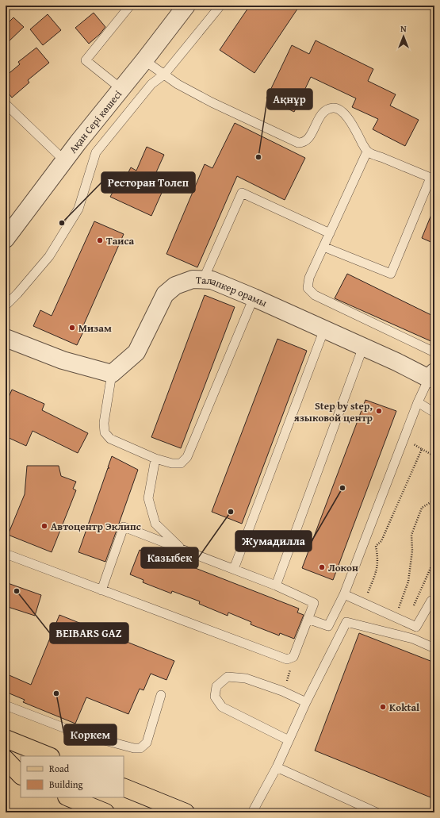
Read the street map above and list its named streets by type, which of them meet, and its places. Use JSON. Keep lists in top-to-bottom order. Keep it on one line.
{"streets":{"street":["Ақан Сері көшесі","Талапкер орамы"]},"places":["Ақнұр","Ресторан Толеп","Таиса","Мизам","Step by step, языковой центр","Жумадилла","Казыбек","Автоцентр Эклипс","Локон","BEIBARS GAZ","Коркем","Koktal"],"legend":["Road","Building"],"north":"top"}
